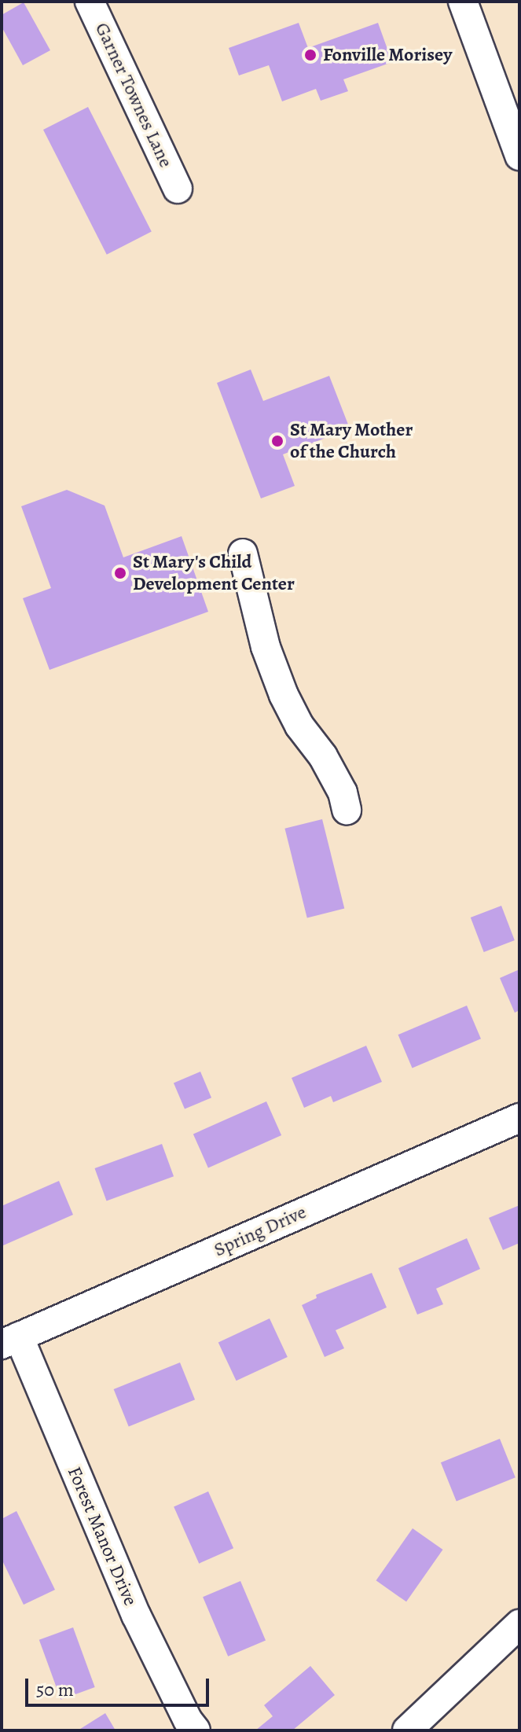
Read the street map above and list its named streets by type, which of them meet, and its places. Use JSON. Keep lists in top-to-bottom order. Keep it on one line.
{"streets":{"street":["Garner Townes Lane","Spring Drive","Forest Manor Drive"]},"crossings":[["Spring Drive","Forest Manor Drive"]],"places":["Fonville Morisey","St Mary Mother of the Church","St Mary's Child Development Center"],"scale_bar":"50 m"}
